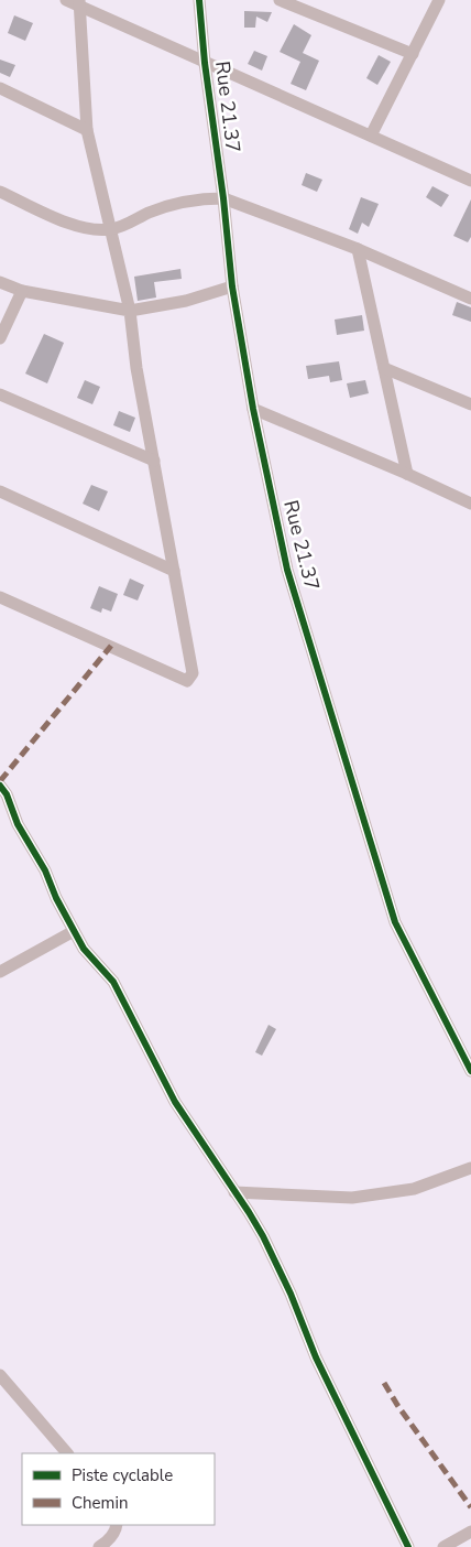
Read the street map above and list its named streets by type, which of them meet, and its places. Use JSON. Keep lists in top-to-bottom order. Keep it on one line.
{"streets":{"street":["Rue 21.37"]},"legend":["Piste cyclable","Chemin"]}
